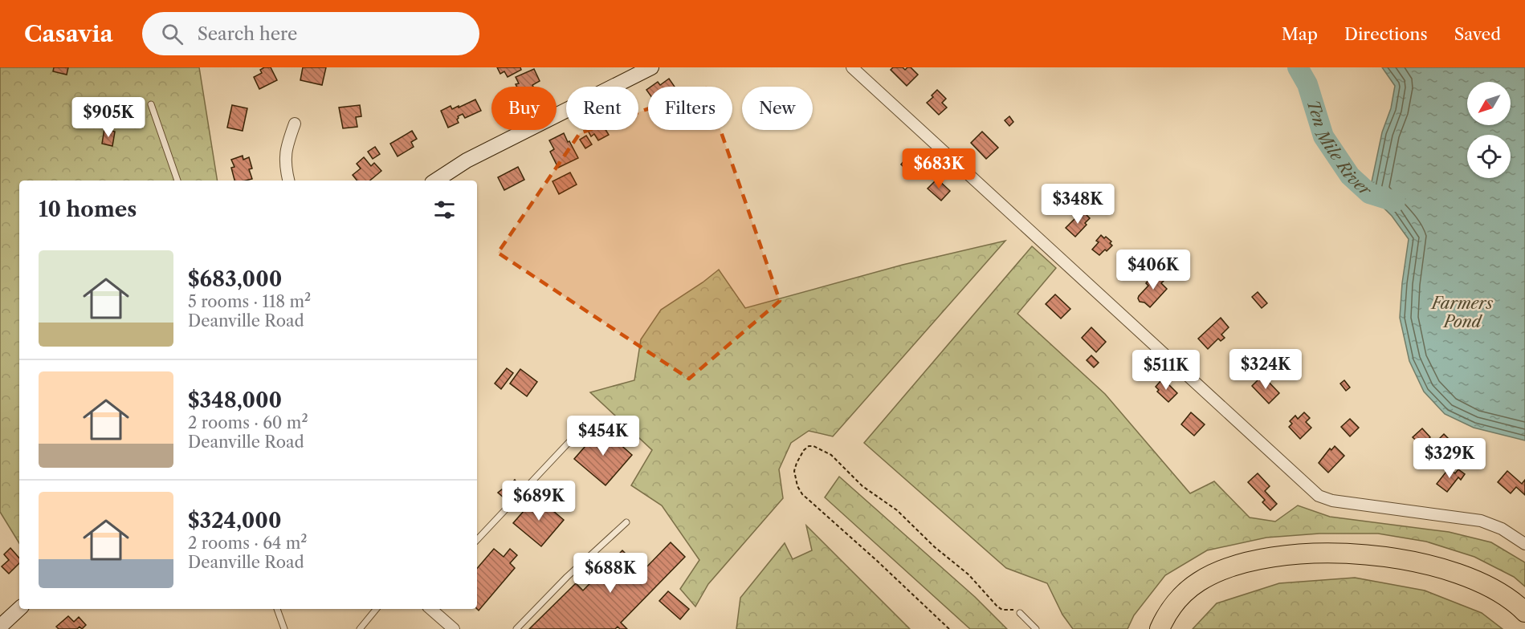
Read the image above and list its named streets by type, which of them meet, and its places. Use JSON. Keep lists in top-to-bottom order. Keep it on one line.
{"water":["Ten Mile River","Farmers Pond"],"north":"bottom left","page":{"header":"Casavia","search":"Search here","nav":["Map","Directions","Saved"],"chip":["Buy","Rent","Filters","New"],"price":["$905K","$683K","$348K","$406K","$324K","$511K","$454K","$329K","$689K","$688K"],"heading":"10 homes","list":[{"name":"$683,000","note":"5 rooms · 118 m² · Deanville Road"},{"name":"$348,000","note":"2 rooms · 60 m² · Deanville Road"},{"name":"$324,000","note":"2 rooms · 64 m² · Deanville Road"}]}}
